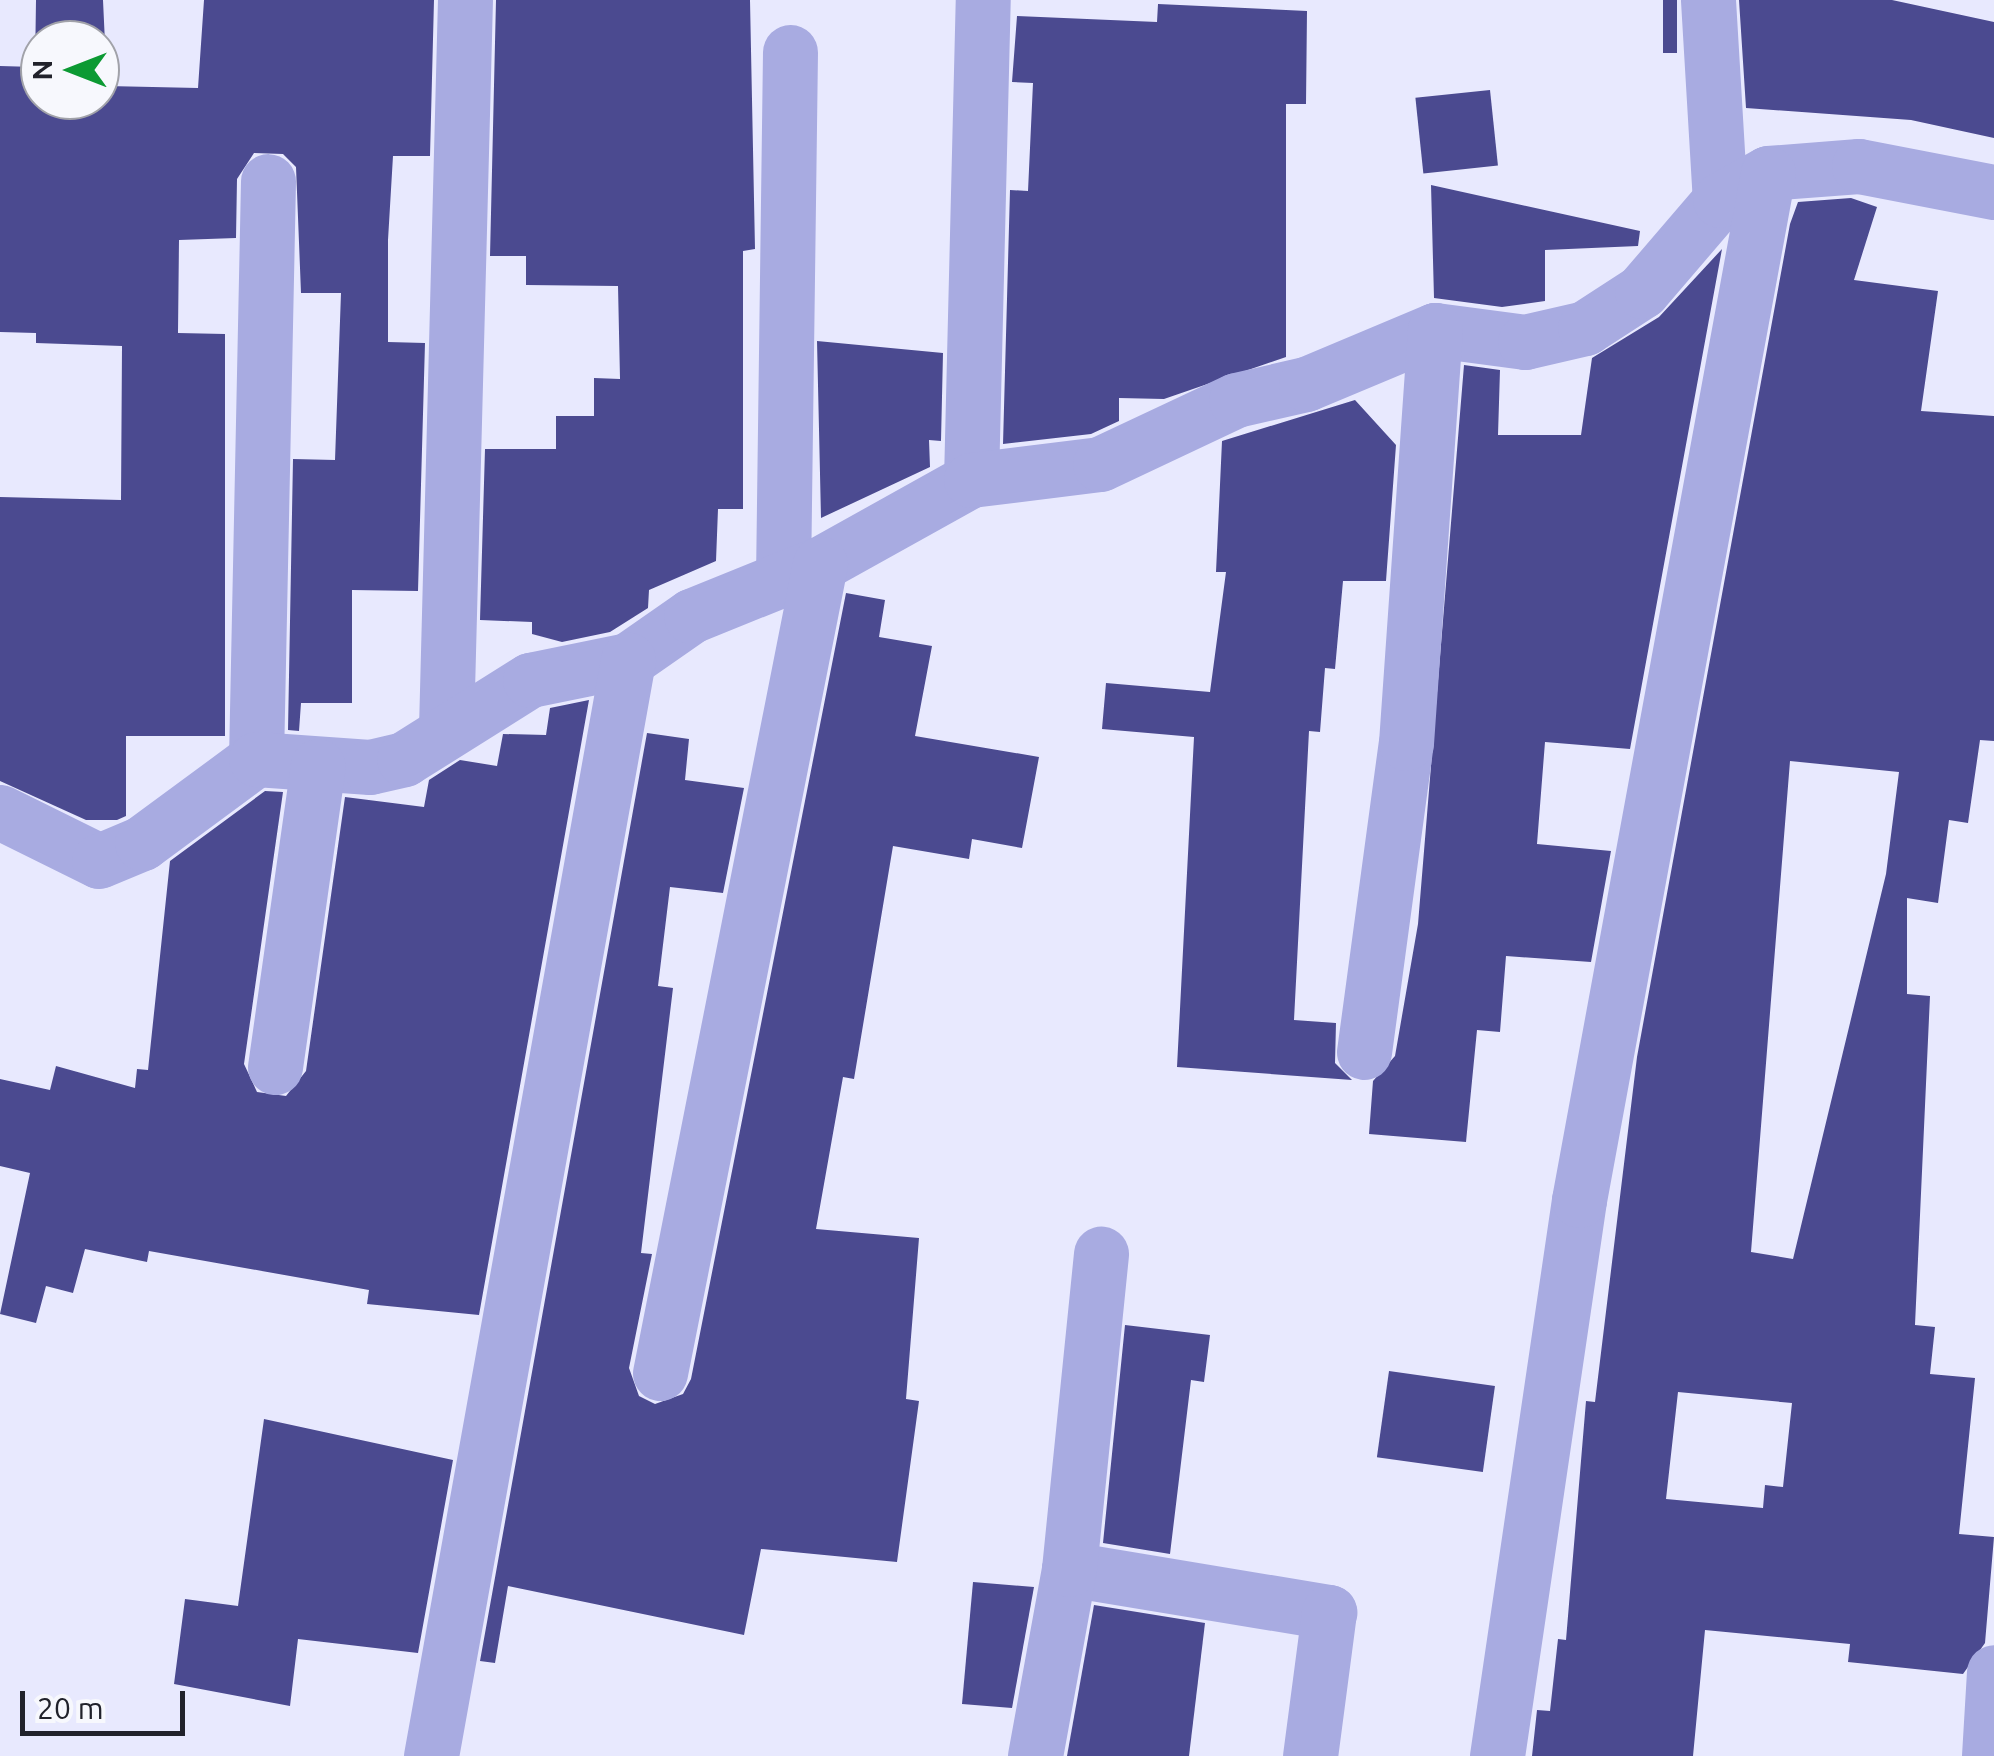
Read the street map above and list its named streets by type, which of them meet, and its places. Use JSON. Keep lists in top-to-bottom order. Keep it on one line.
{"scale_bar":"20 m","north":"left"}
